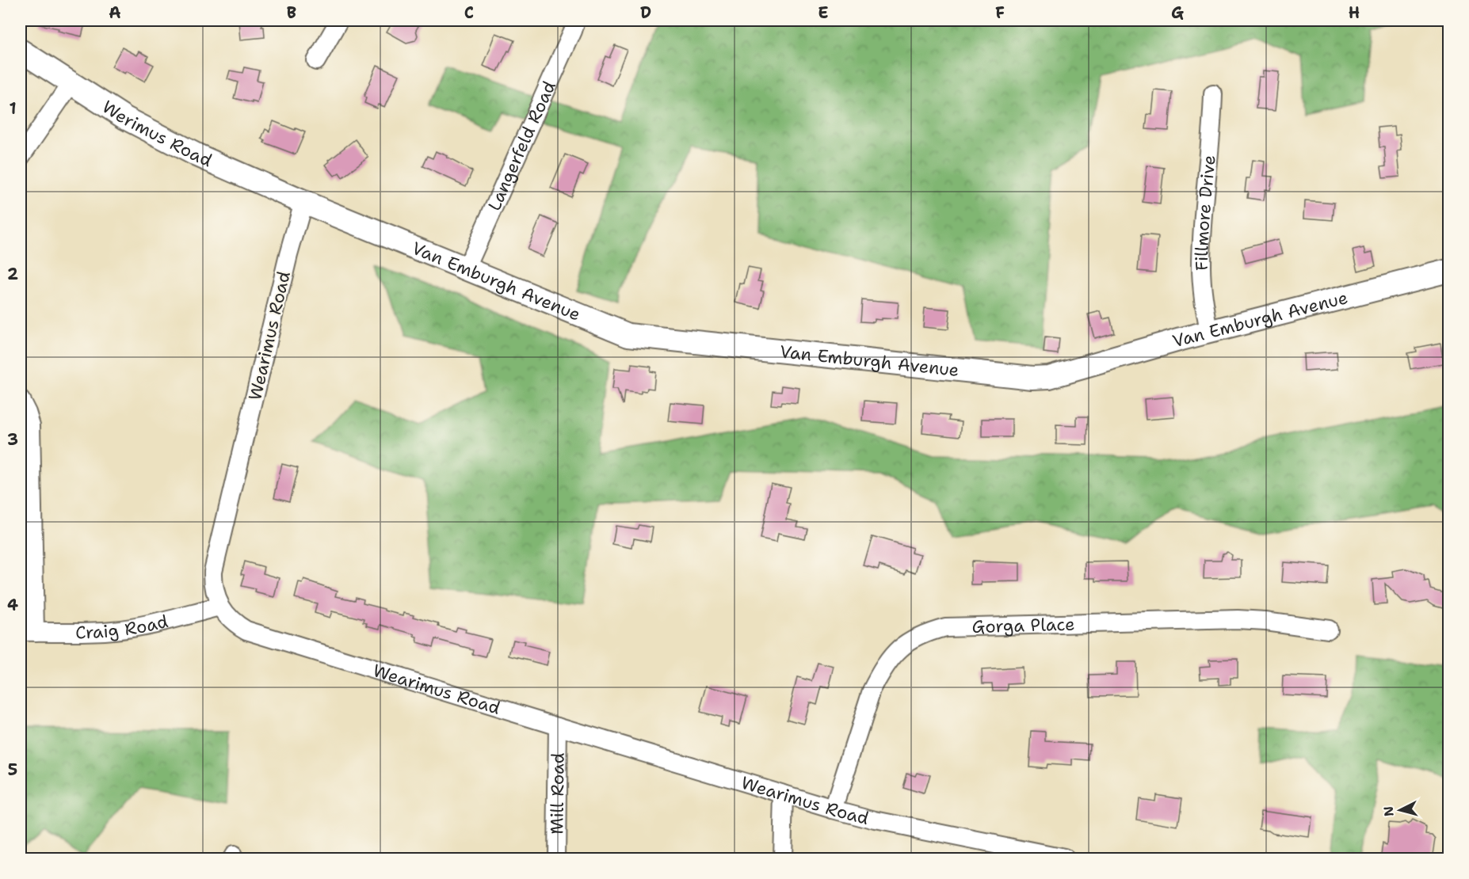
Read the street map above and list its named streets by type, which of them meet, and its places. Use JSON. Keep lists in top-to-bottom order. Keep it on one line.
{"streets":{"main road":["Werimus Road","Van Emburgh Avenue"],"street":["Langerfeld Road","Fillmore Drive","Wearimus Road","Craig Road","Gorga Place","Mill Road"]},"crossings":[["Werimus Road","Van Emburgh Avenue"],["Werimus Road","Wearimus Road"],["Langerfeld Road","Van Emburgh Avenue"],["Fillmore Drive","Van Emburgh Avenue"],["Van Emburgh Avenue","Wearimus Road"],["Wearimus Road","Craig Road"],["Wearimus Road","Gorga Place"],["Wearimus Road","Mill Road"]],"north":"left","grid":{"columns":["A","B","C","D","E","F","G","H"],"rows":["1","2","3","4","5"]}}
